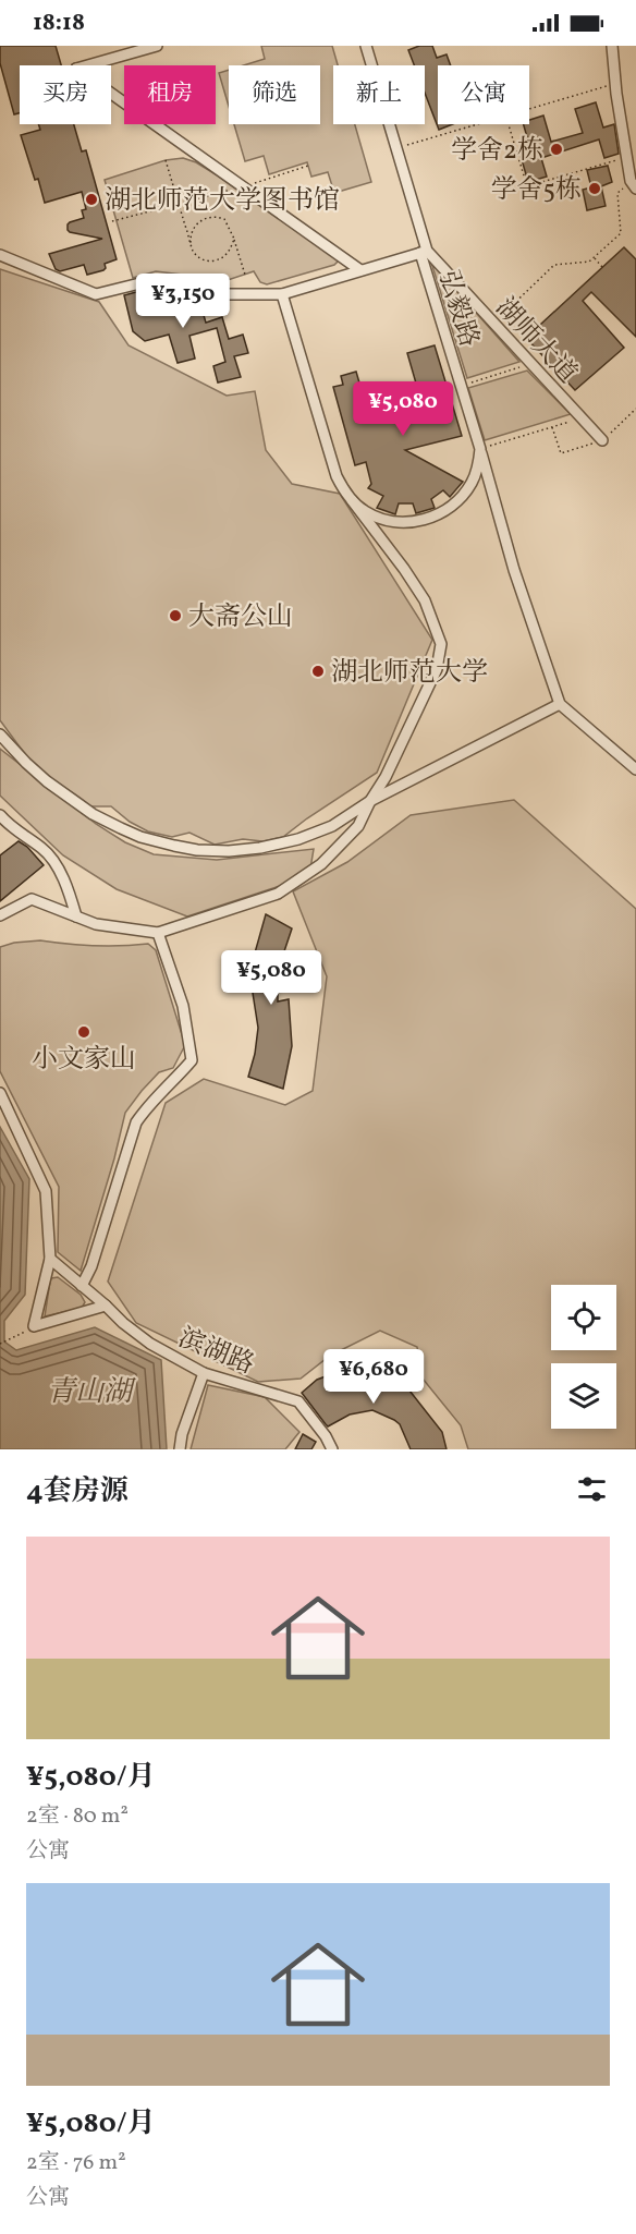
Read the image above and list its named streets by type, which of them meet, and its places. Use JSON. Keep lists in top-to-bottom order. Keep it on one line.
{"streets":{"street":["弘毅路","湖师大道","滨湖路"]},"crossings":[["弘毅路","湖师大道"]],"water":["青山湖"],"places":["学舍2栋","学舍5栋","湖北师范大学图书馆","大斋公山","湖北师范大学","小文家山"],"page":{"status":"18:18","chip":["买房","租房","筛选","新上","公寓"],"price":["¥3,150","¥5,080","¥5,080","¥6,680"],"heading":"4套房源","list":[{"name":"¥5,080/月","note":"2室 · 80 m² · 公寓"},{"name":"¥5,080/月","note":"2室 · 76 m² · 公寓"}]}}
